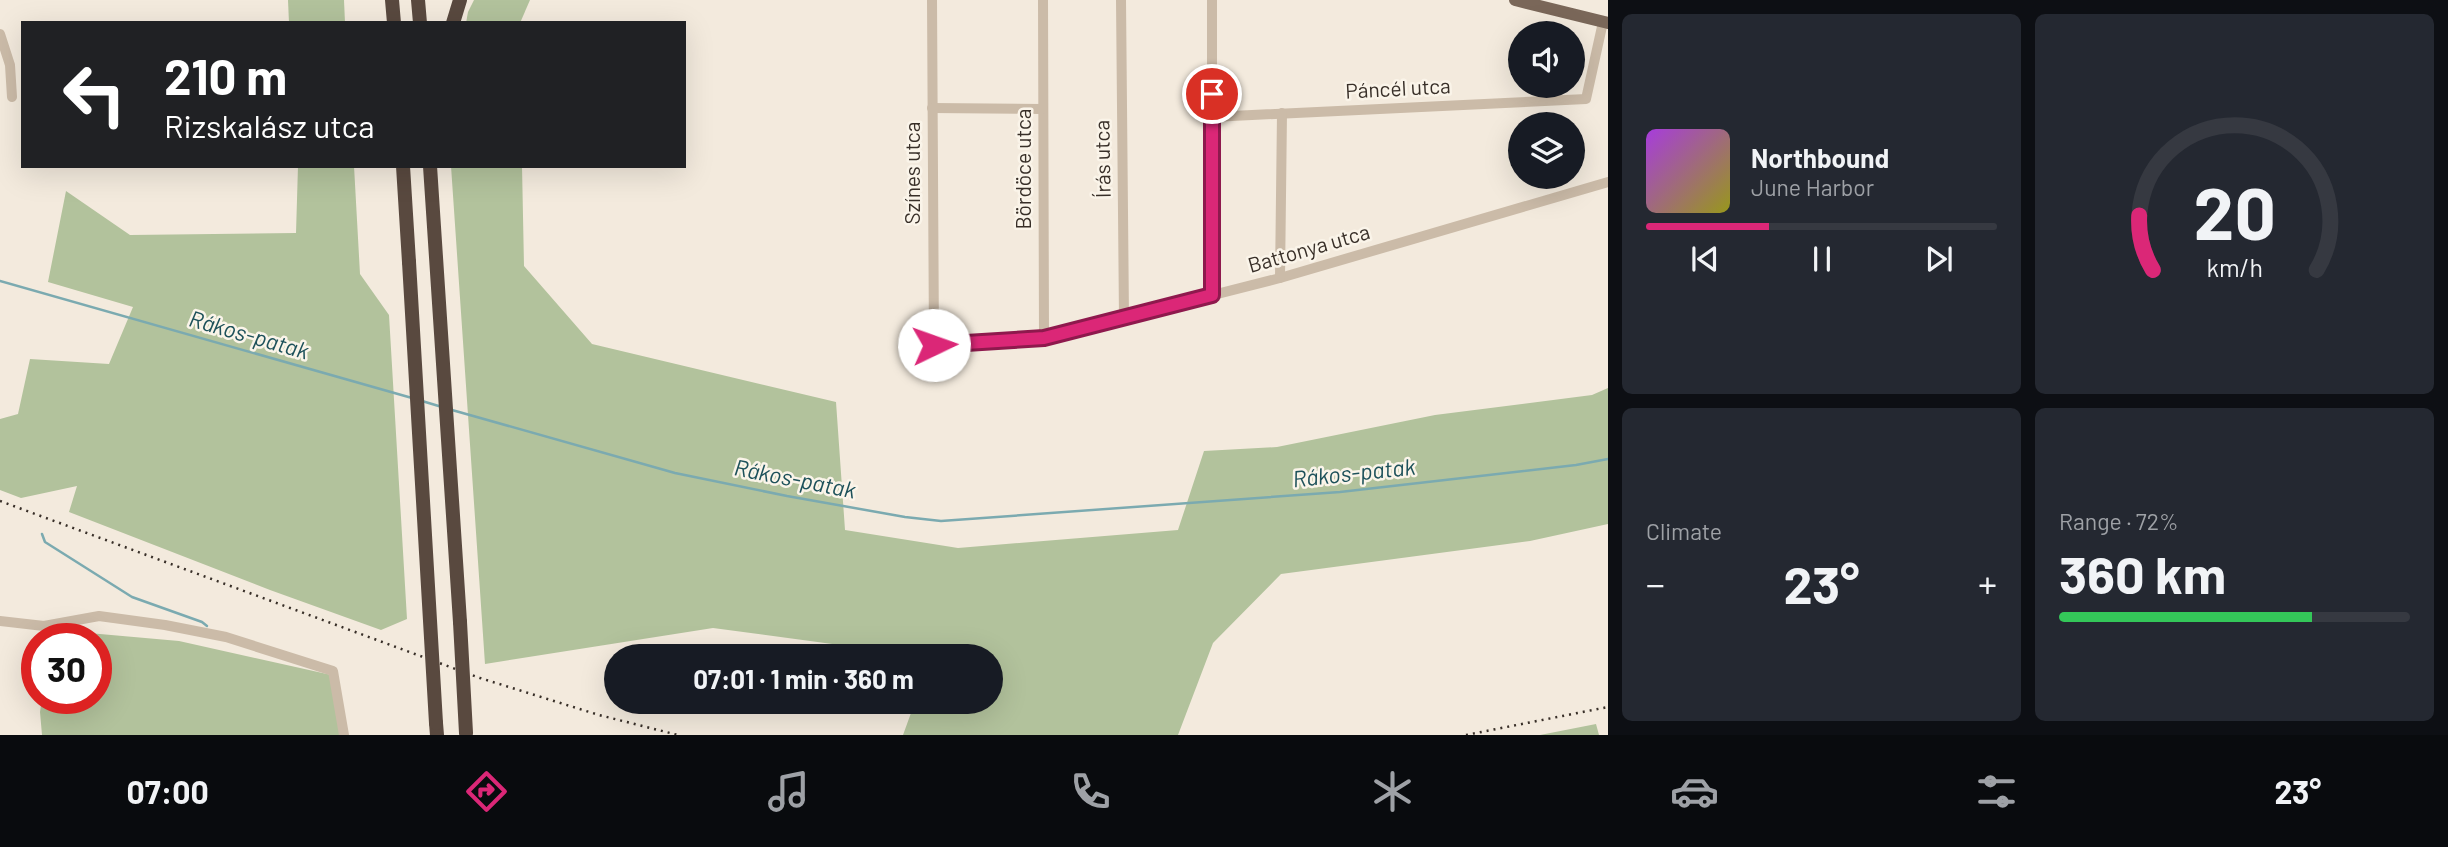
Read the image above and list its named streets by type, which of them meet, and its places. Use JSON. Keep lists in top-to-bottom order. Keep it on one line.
{"streets":{"street":["Páncél utca","Írás utca","Bördöce utca","Színes utca","Battonya utca"]},"crossings":[["Írás utca","Battonya utca"],["Bördöce utca","Battonya utca"],["Színes utca","Battonya utca"]],"water":["Rákos-patak"],"page":{"turn":["210 m","Rizskalász utca"],"song":["Northbound","June Harbor"],"tile":["Climate",["Range · 72%","360 km"]],"heat":["−","23°","+"],"limit":"30","trip":"07:01 · 1 min · 360 m","tabs":["07:00","23°"],"gauge":["20","km/h"]}}
